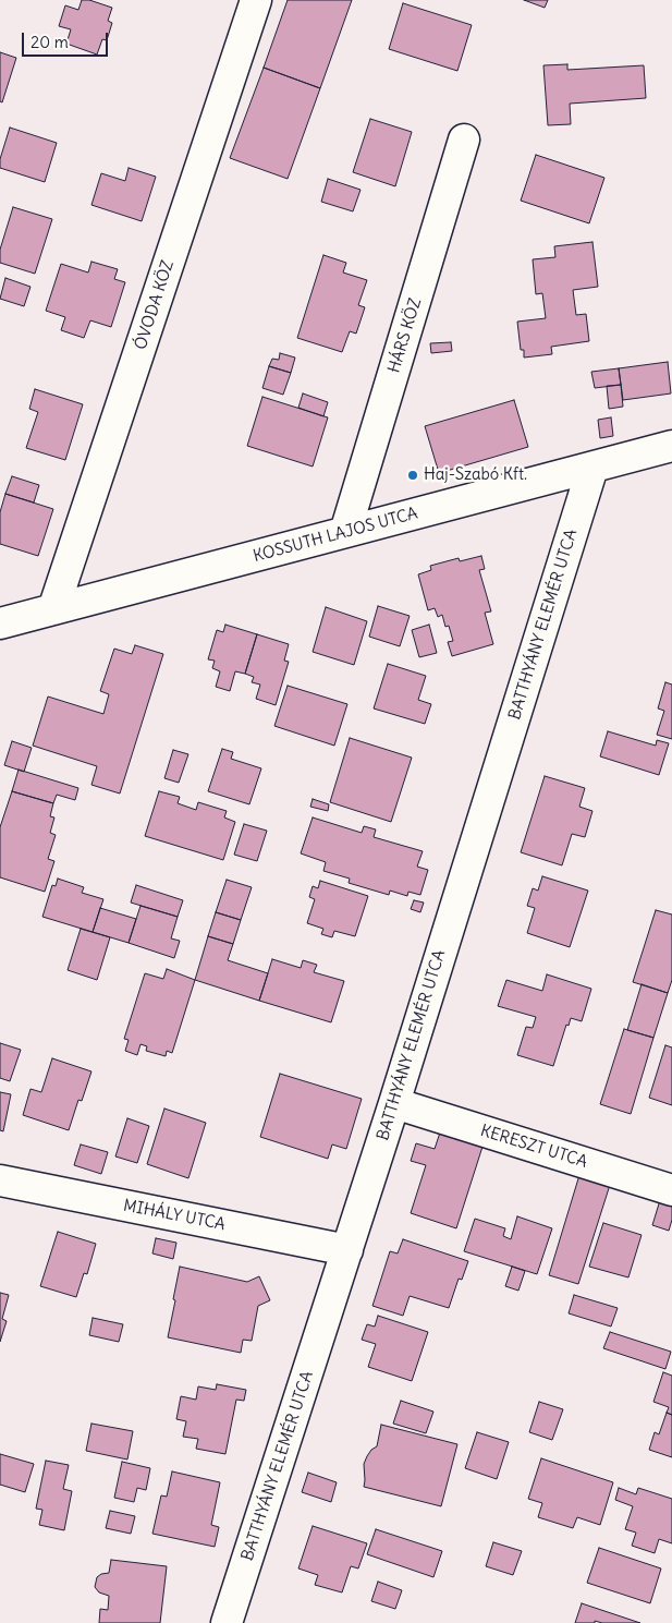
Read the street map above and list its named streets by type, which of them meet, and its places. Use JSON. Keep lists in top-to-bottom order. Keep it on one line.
{"streets":{"street":["ÓVODA KÖZ","HÁRS KÖZ","KOSSUTH LAJOS UTCA","BATTHYÁNY ELEMÉR UTCA","KERESZT UTCA","MIHÁLY UTCA"]},"crossings":[["ÓVODA KÖZ","KOSSUTH LAJOS UTCA"],["HÁRS KÖZ","KOSSUTH LAJOS UTCA"],["KOSSUTH LAJOS UTCA","BATTHYÁNY ELEMÉR UTCA"],["BATTHYÁNY ELEMÉR UTCA","KERESZT UTCA"],["BATTHYÁNY ELEMÉR UTCA","MIHÁLY UTCA"]],"places":["Haj-Szabó Kft."],"scale_bar":"20 m"}
